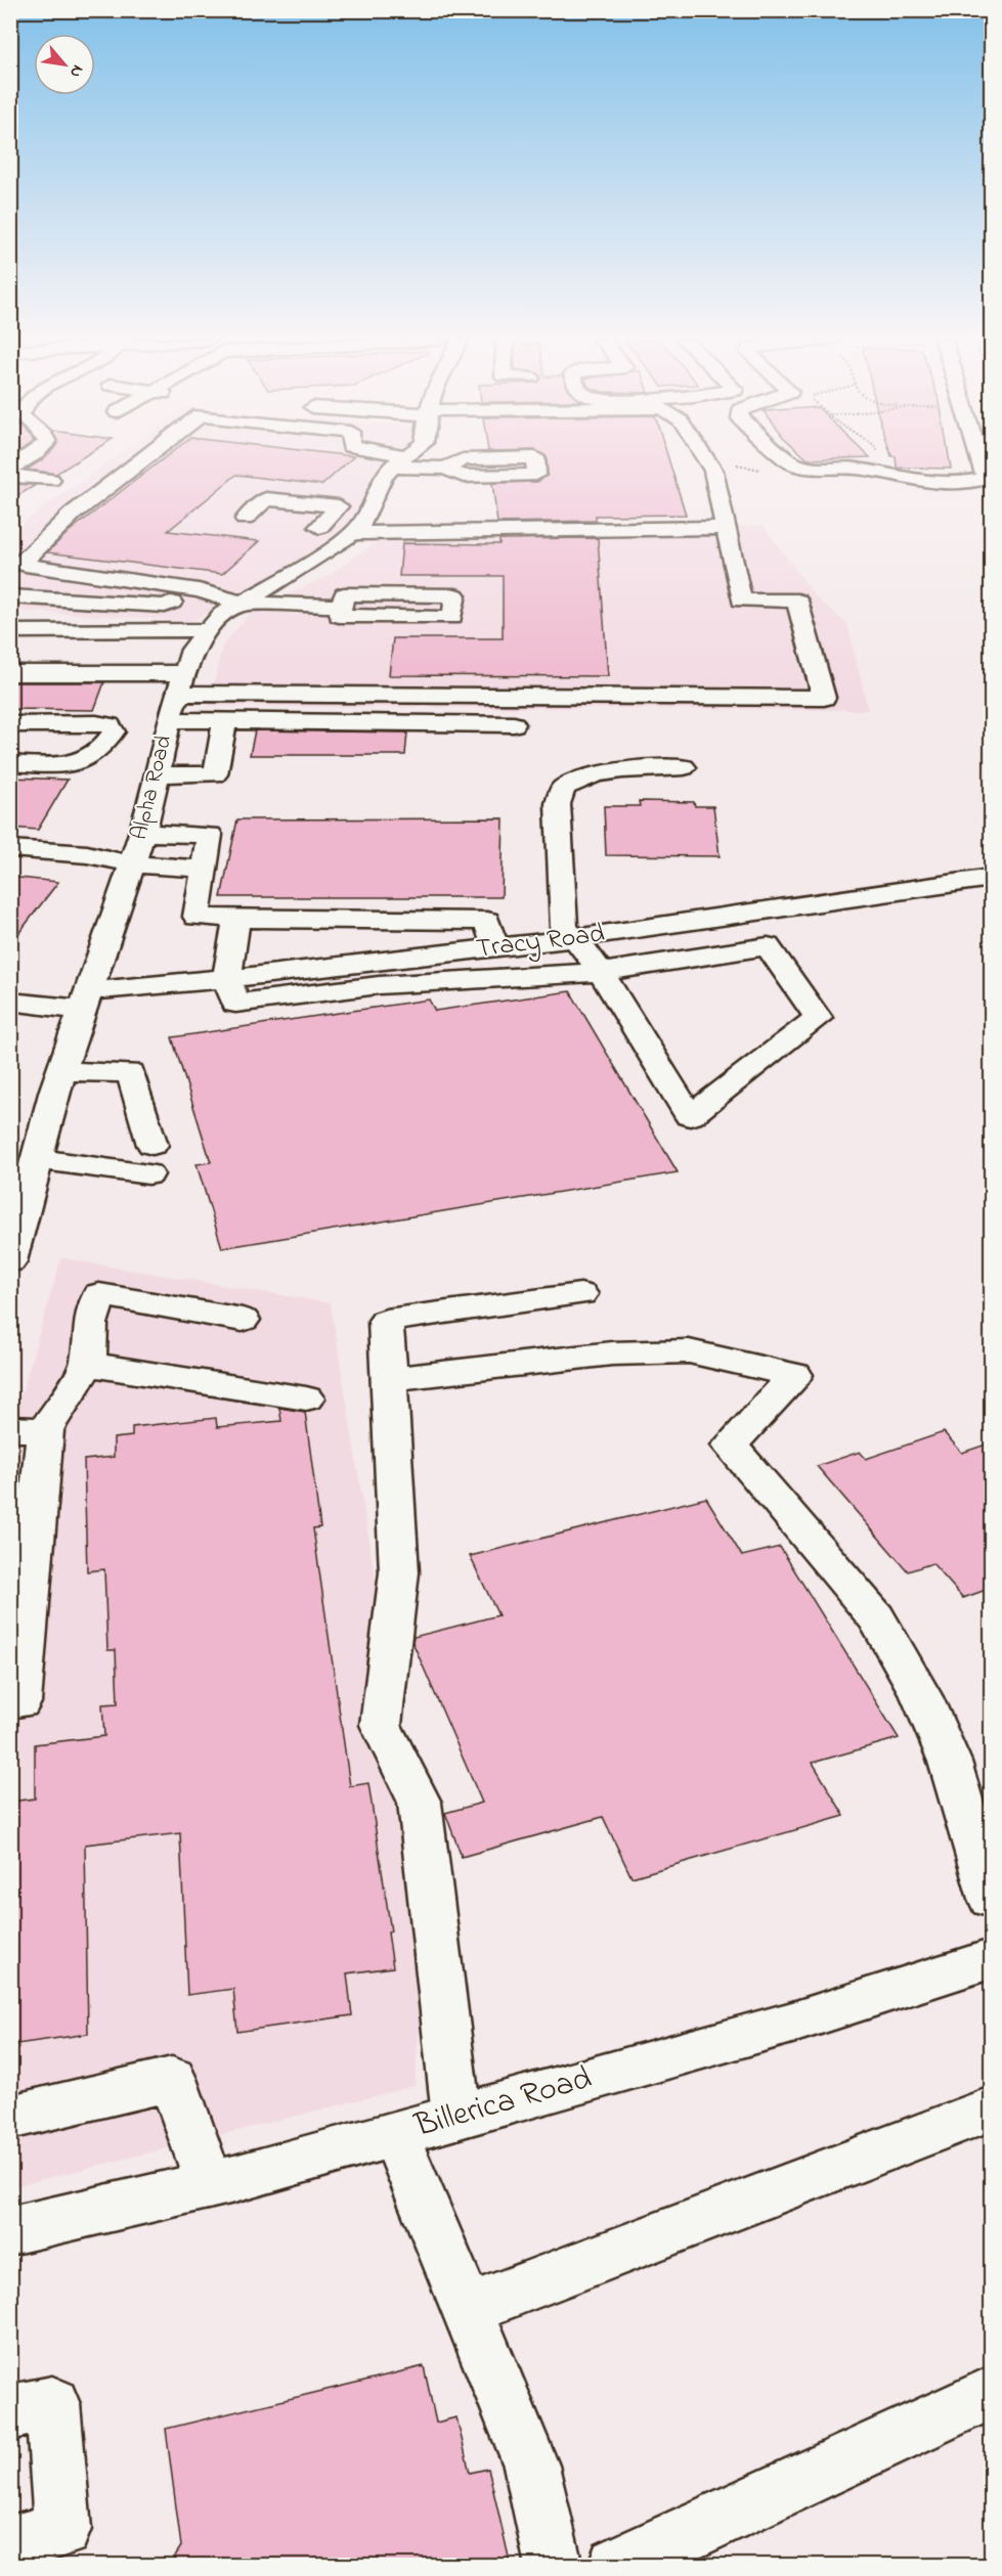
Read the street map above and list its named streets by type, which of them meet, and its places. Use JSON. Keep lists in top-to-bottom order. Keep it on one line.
{"streets":{"street":["Alpha Road","Tracy Road","Billerica Road"]},"north":"bottom right"}
